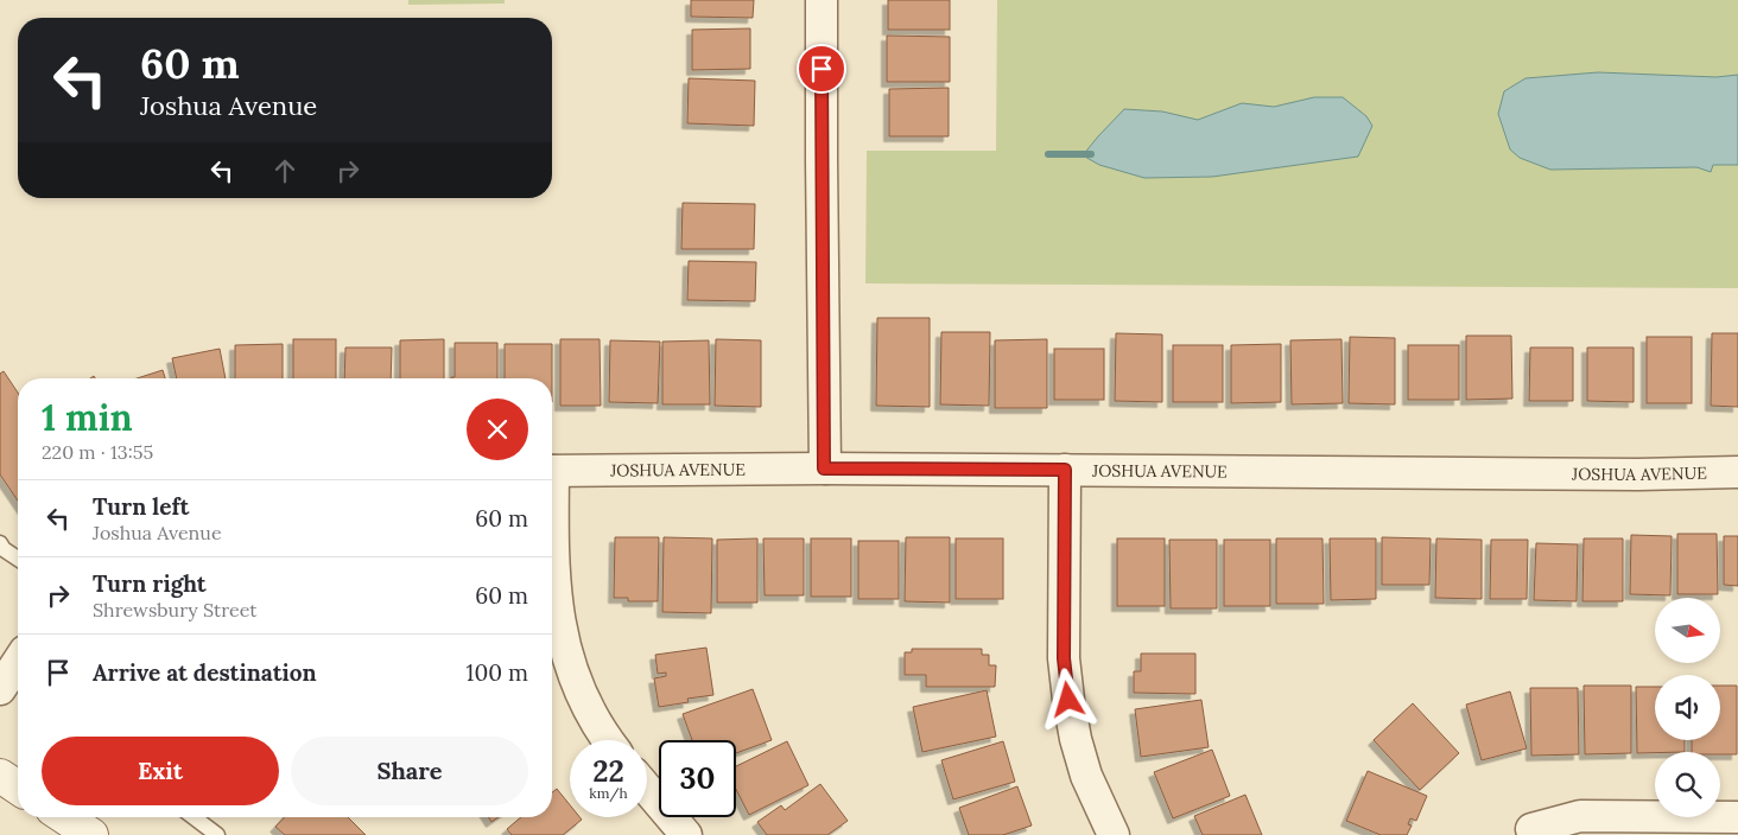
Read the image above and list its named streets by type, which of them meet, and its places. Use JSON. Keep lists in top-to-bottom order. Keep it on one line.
{"streets":{"street":["JOSHUA AVENUE"]},"north":"right","page":{"turn":["60 m","Joshua Avenue"],"heading":["1 min","220 m · 13:55"],"list":[{"name":"Turn left","note":"Joshua Avenue","value":"60 m"},{"name":"Turn right","note":"Shrewsbury Street","value":"60 m"},{"name":"Arrive at destination","value":"100 m"}],"buttons":["Exit","Share"],"speed":"22 km/h","limit":"30"}}
